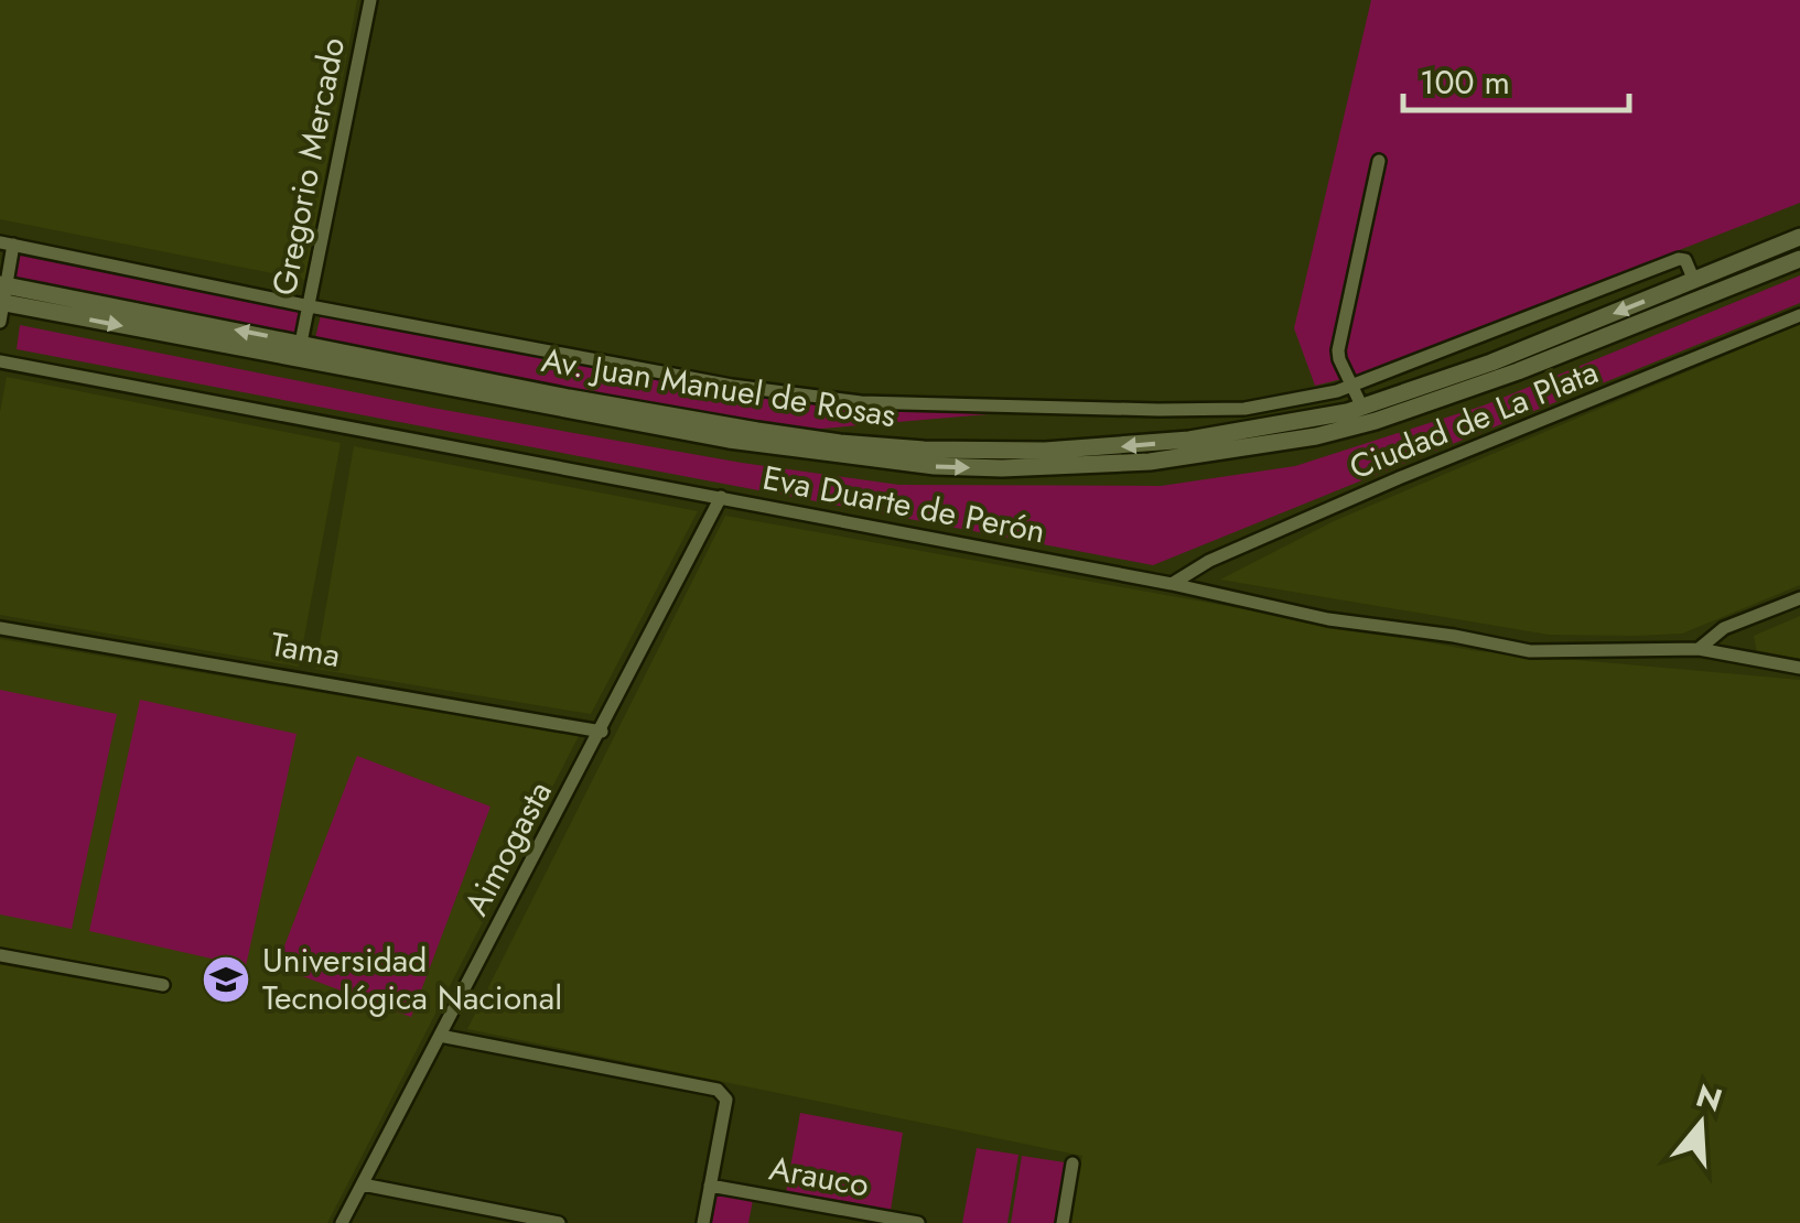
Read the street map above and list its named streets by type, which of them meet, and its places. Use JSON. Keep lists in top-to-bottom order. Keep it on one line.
{"streets":{"main road":["Av. Juan Manuel de Rosas"],"street":["Gregorio Mercado","Ciudad de La Plata","Eva Duarte de Perón","Tama","Aimogasta","Arauco"]},"crossings":[["Gregorio Mercado","Av. Juan Manuel de Rosas"],["Ciudad de La Plata","Eva Duarte de Perón"],["Eva Duarte de Perón","Aimogasta"],["Tama","Aimogasta"]],"places":{"school or university":["Universidad Tecnológica Nacional"]},"scale_bar":"100 m","north":"top"}
